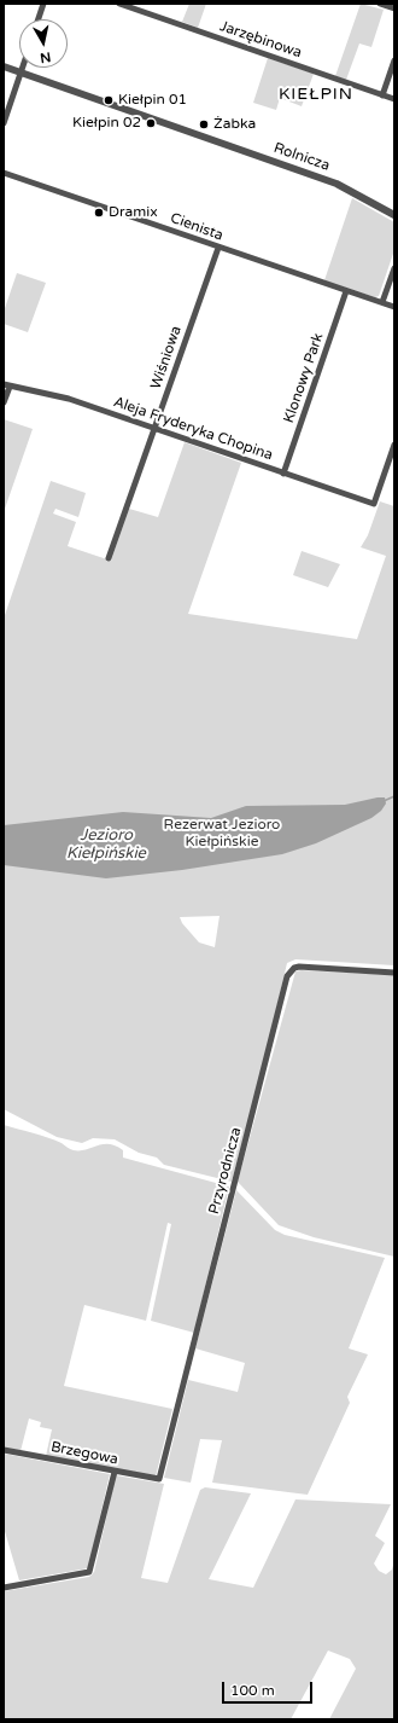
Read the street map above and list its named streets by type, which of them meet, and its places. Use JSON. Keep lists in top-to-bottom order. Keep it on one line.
{"streets":{"street":["Jarzębinowa","Rolnicza","Cienista","Wiśniowa","Klonowy Park","Aleja Fryderyka Chopina","Przyrodnicza","Brzegowa"]},"crossings":[["Cienista","Wiśniowa"],["Cienista","Klonowy Park"],["Wiśniowa","Aleja Fryderyka Chopina"],["Klonowy Park","Aleja Fryderyka Chopina"],["Przyrodnicza","Brzegowa"]],"districts":["KIEŁPIN"],"water":["Jezioro Kiełpińskie"],"parks":["Rezerwat Jezioro Kiełpińskie"],"places":["Kiełpin 01","Kiełpin 02","Żabka","Dramix"],"scale_bar":"100 m","north":"bottom"}
